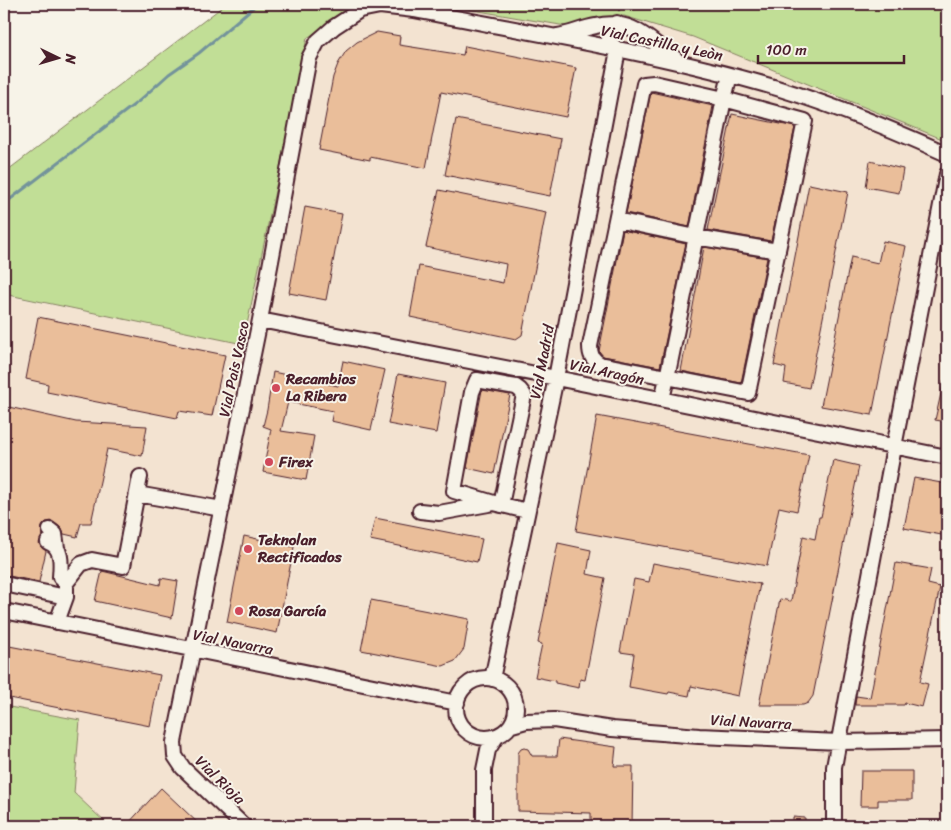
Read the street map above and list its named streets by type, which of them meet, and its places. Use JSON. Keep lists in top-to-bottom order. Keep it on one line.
{"streets":{"street":["Vial Castilla y Leòn","Vial Madrid","Vial Pais Vasco","Vial Aragón","Vial Navarra","Vial Rioja"]},"crossings":[["Vial Castilla y Leòn","Vial Madrid"],["Vial Castilla y Leòn","Vial Pais Vasco"],["Vial Madrid","Vial Aragón"],["Vial Madrid","Vial Navarra"],["Vial Pais Vasco","Vial Aragón"],["Vial Pais Vasco","Vial Navarra"],["Vial Pais Vasco","Vial Rioja"]],"places":["Recambios La Ribera","Firex","Teknolan Rectificados","Rosa García"],"scale_bar":"100 m","north":"right"}
